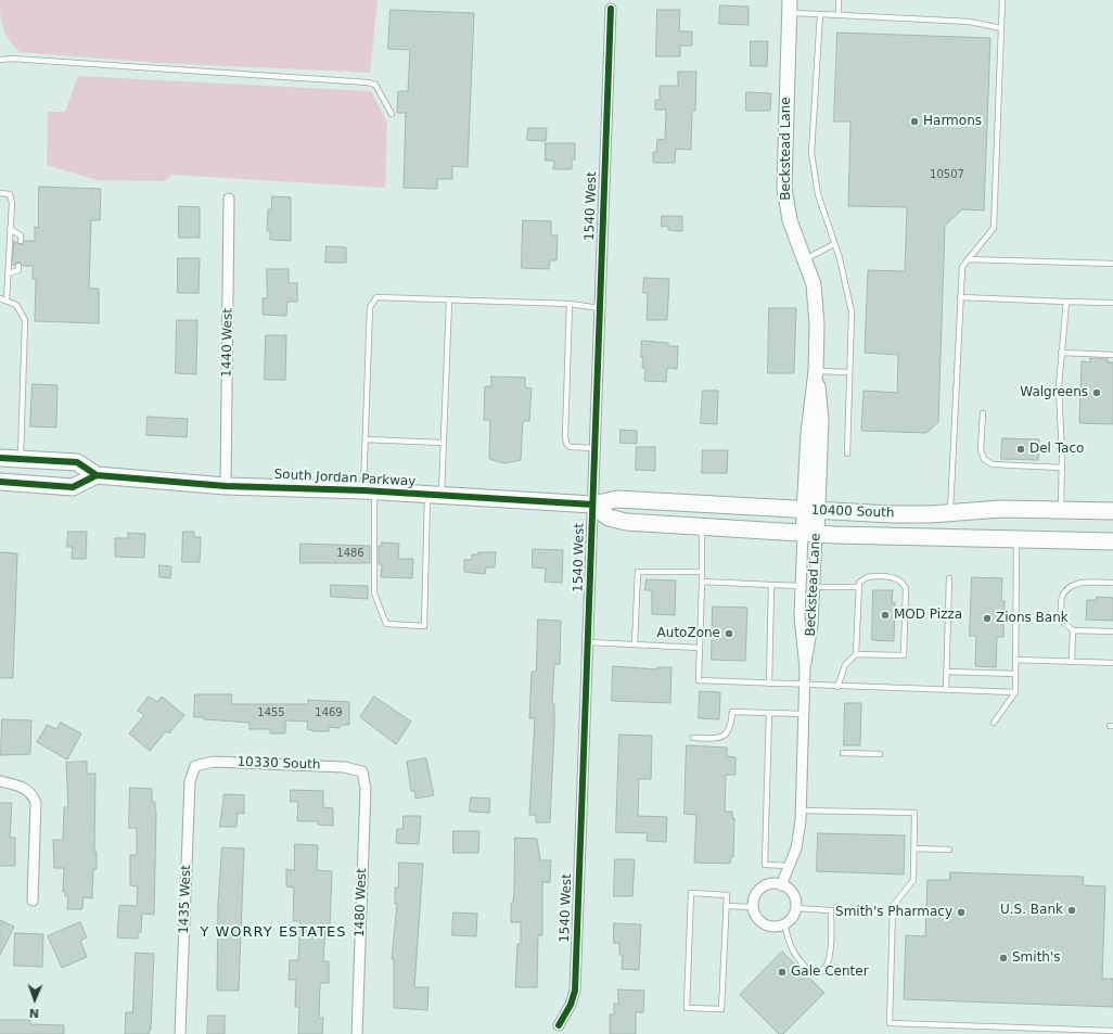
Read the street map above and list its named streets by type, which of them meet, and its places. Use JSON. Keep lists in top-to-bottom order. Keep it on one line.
{"streets":{"main road":["South Jordan Parkway","10400 South"],"street":["Beckstead Lane","1540 West","1440 West","10330 South","1435 West","1480 West"]},"crossings":[["Beckstead Lane","10400 South"],["1540 West","South Jordan Parkway"],["1540 West","10400 South"],["1440 West","South Jordan Parkway"],["South Jordan Parkway","10400 South"],["10330 South","1435 West"],["10330 South","1480 West"]],"districts":["Y WORRY ESTATES"],"places":["Harmons","Walgreens","Del Taco","MOD Pizza","Zions Bank","AutoZone","U.S. Bank","Smith's Pharmacy","Smith's","Gale Center"],"house_numbers":["10507","1486","1455","1469"],"north":"bottom"}
